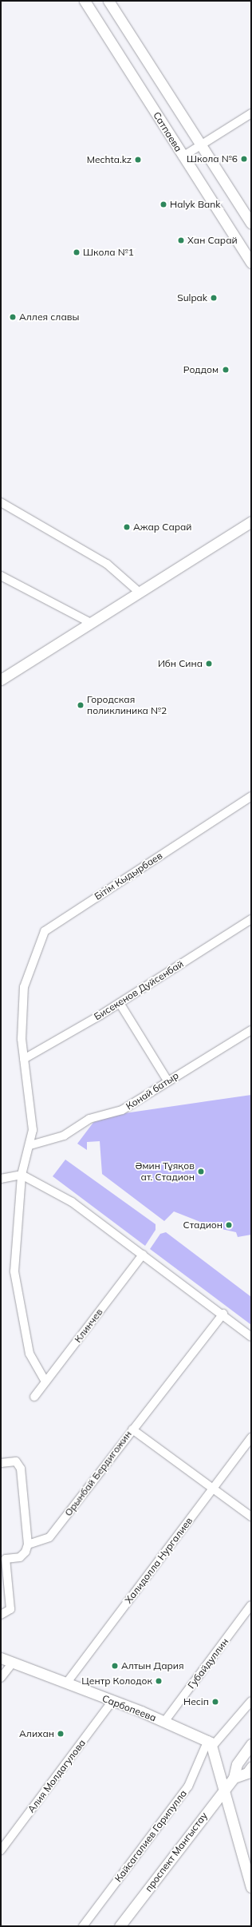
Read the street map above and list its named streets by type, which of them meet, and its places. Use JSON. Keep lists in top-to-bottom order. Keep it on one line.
{"streets":{"street":["Сатпаева","Бiтiм Кыдырбаев","Бисекенов Дуйсенбай","Конай батыр","Клинчев","Орынбай Бердигожин","Халидолла Нургалиев","Губайдуллин","Сарбопеева","Алия Молдагулова","Кайсагалиев Гарипулла","проспект Мангыстау"]},"crossings":[["Бiтiм Кыдырбаев","Бисекенов Дуйсенбай"],["Бiтiм Кыдырбаев","Конай батыр"],["Бiтiм Кыдырбаев","Клинчев"],["Халидолла Нургалиев","Сарбопеева"],["Губайдуллин","Сарбопеева"],["Сарбопеева","Алия Молдагулова"],["Сарбопеева","Кайсагалиев Гарипулла"]],"places":["Школа №6","Mechta.kz","Halyk Bank","Хан Сарай","Школа №1","Sulpak","Аллея славы","Роддом","Ажар Сарай","Ибн Сина","Городская поликлиника №2","Әмин Тұяқов ат. Стадион","Стадион","Алтын Дария","Центр Колодок","Несіп","Алихан"]}
